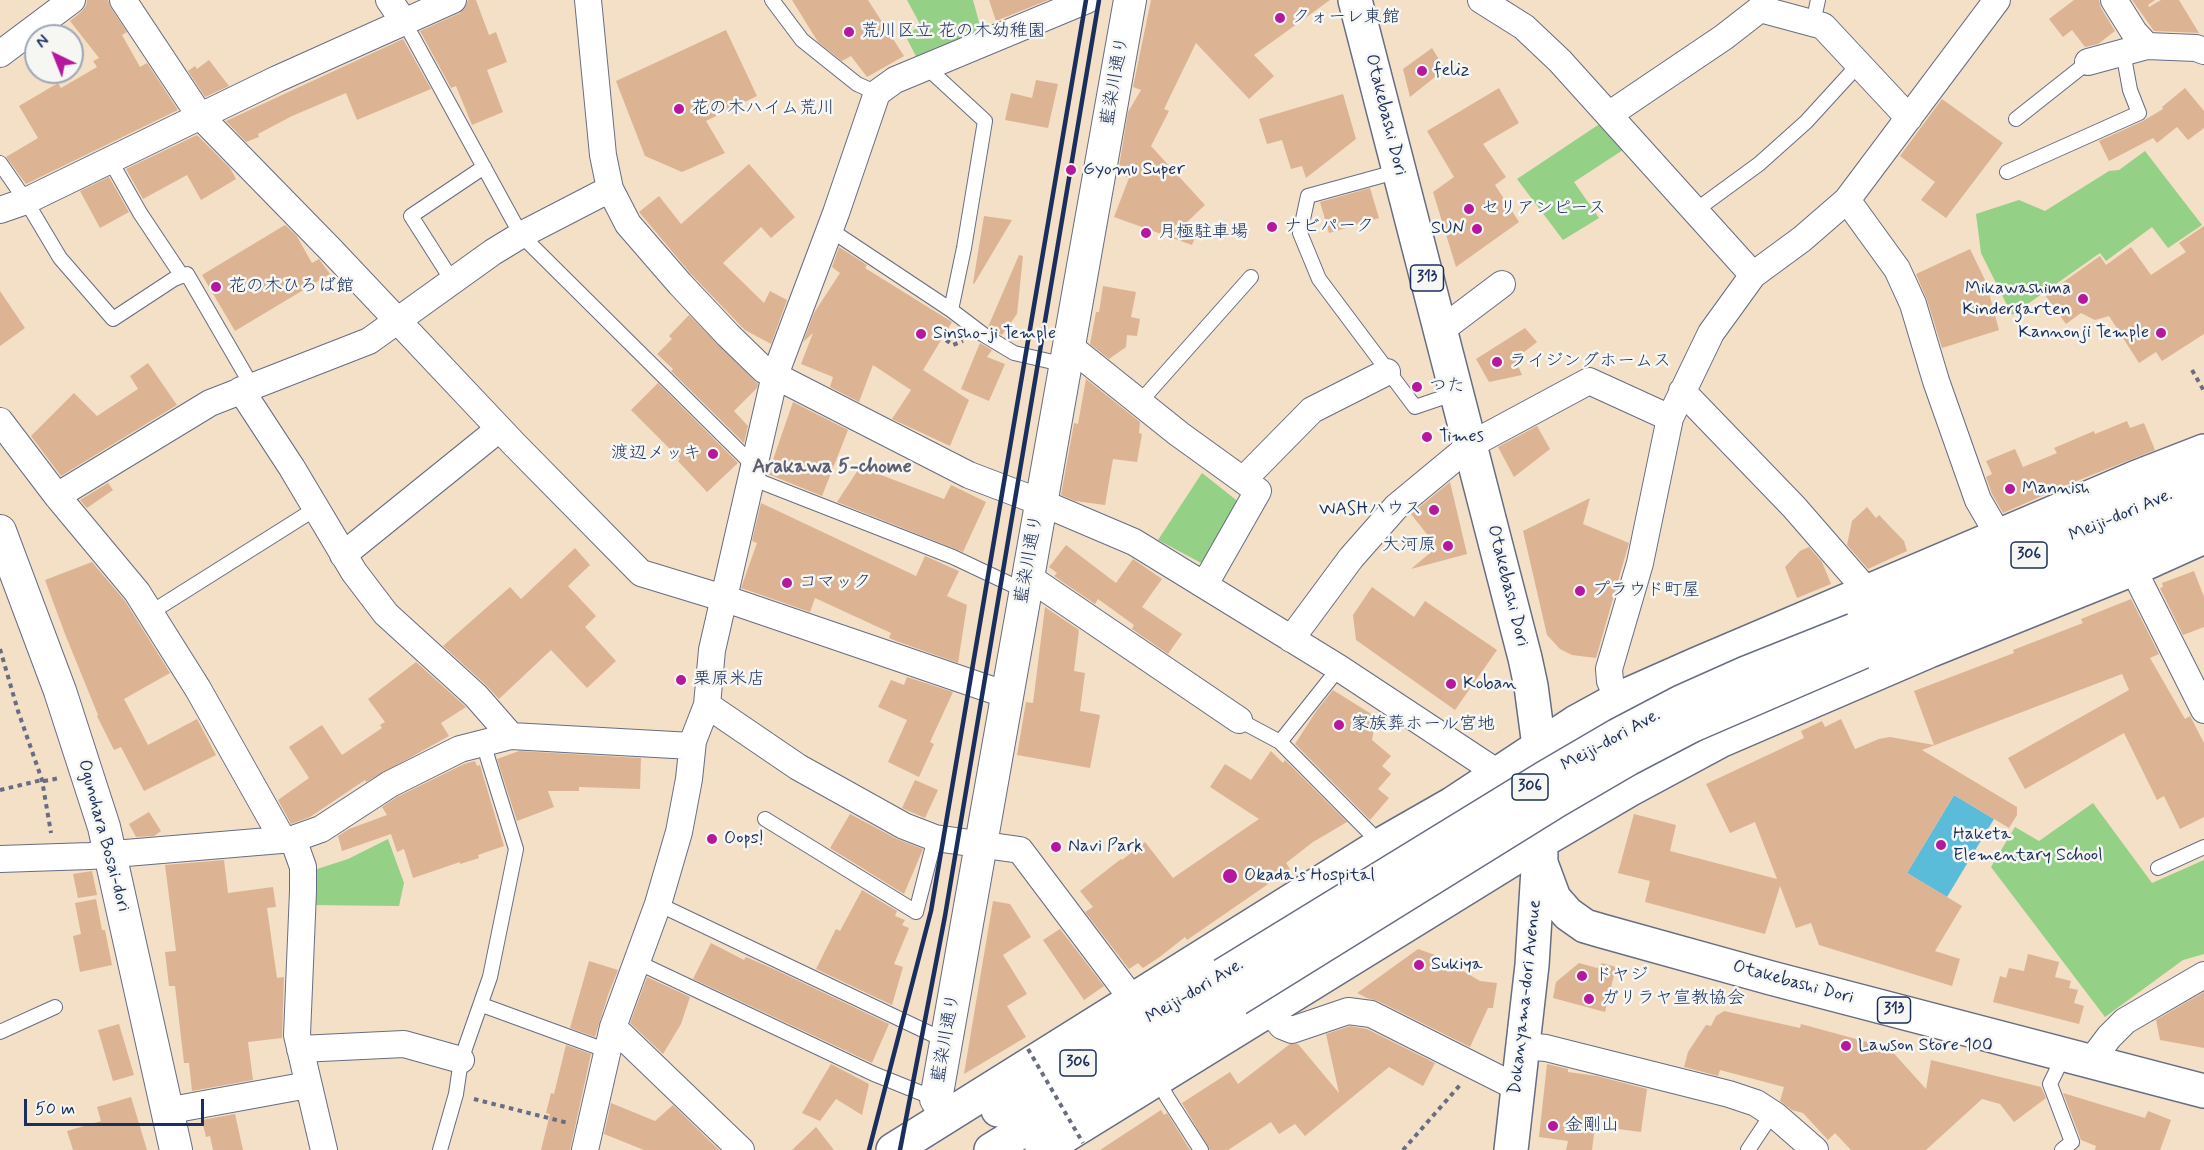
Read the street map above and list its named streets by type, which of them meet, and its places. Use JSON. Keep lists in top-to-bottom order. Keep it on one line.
{"streets":{"main road":["Otakebashi Dori","313","Meiji-dori Ave.","306","Dokanyama-dori Avenue"],"street":["藍染川通り","Ogunohara Bosai-dori"]},"crossings":[["藍染川通り","306"],["Otakebashi Dori","306"],["Otakebashi Dori","Dokanyama-dori Avenue"]],"districts":["Arakawa 5-chome"],"places":["クォーレ東館","荒川区立 花の木幼稚園","feliz","花の木ハイム荒川","Gyomu Super","セリアンピース","ナビパーク","SUN","月極駐車場","花の木ひろば館","Mikawashima Kindergarten","Kannonji Temple","Sinsho-ji Temple","ライジングホームス","つた","Times","渡辺メッキ","Mannish","WASHハウス","大河原","コマック","プラウド町屋","栗原米店","Koban","家族葬ホール宮地","Oops!","Haketa Elementary School","Navi Park","Okada's Hospital","Sukiya","ドヤジ","ガリラヤ宣教協会","Lawson Store 100","金剛山"],"scale_bar":"50 m","north":"top left"}
